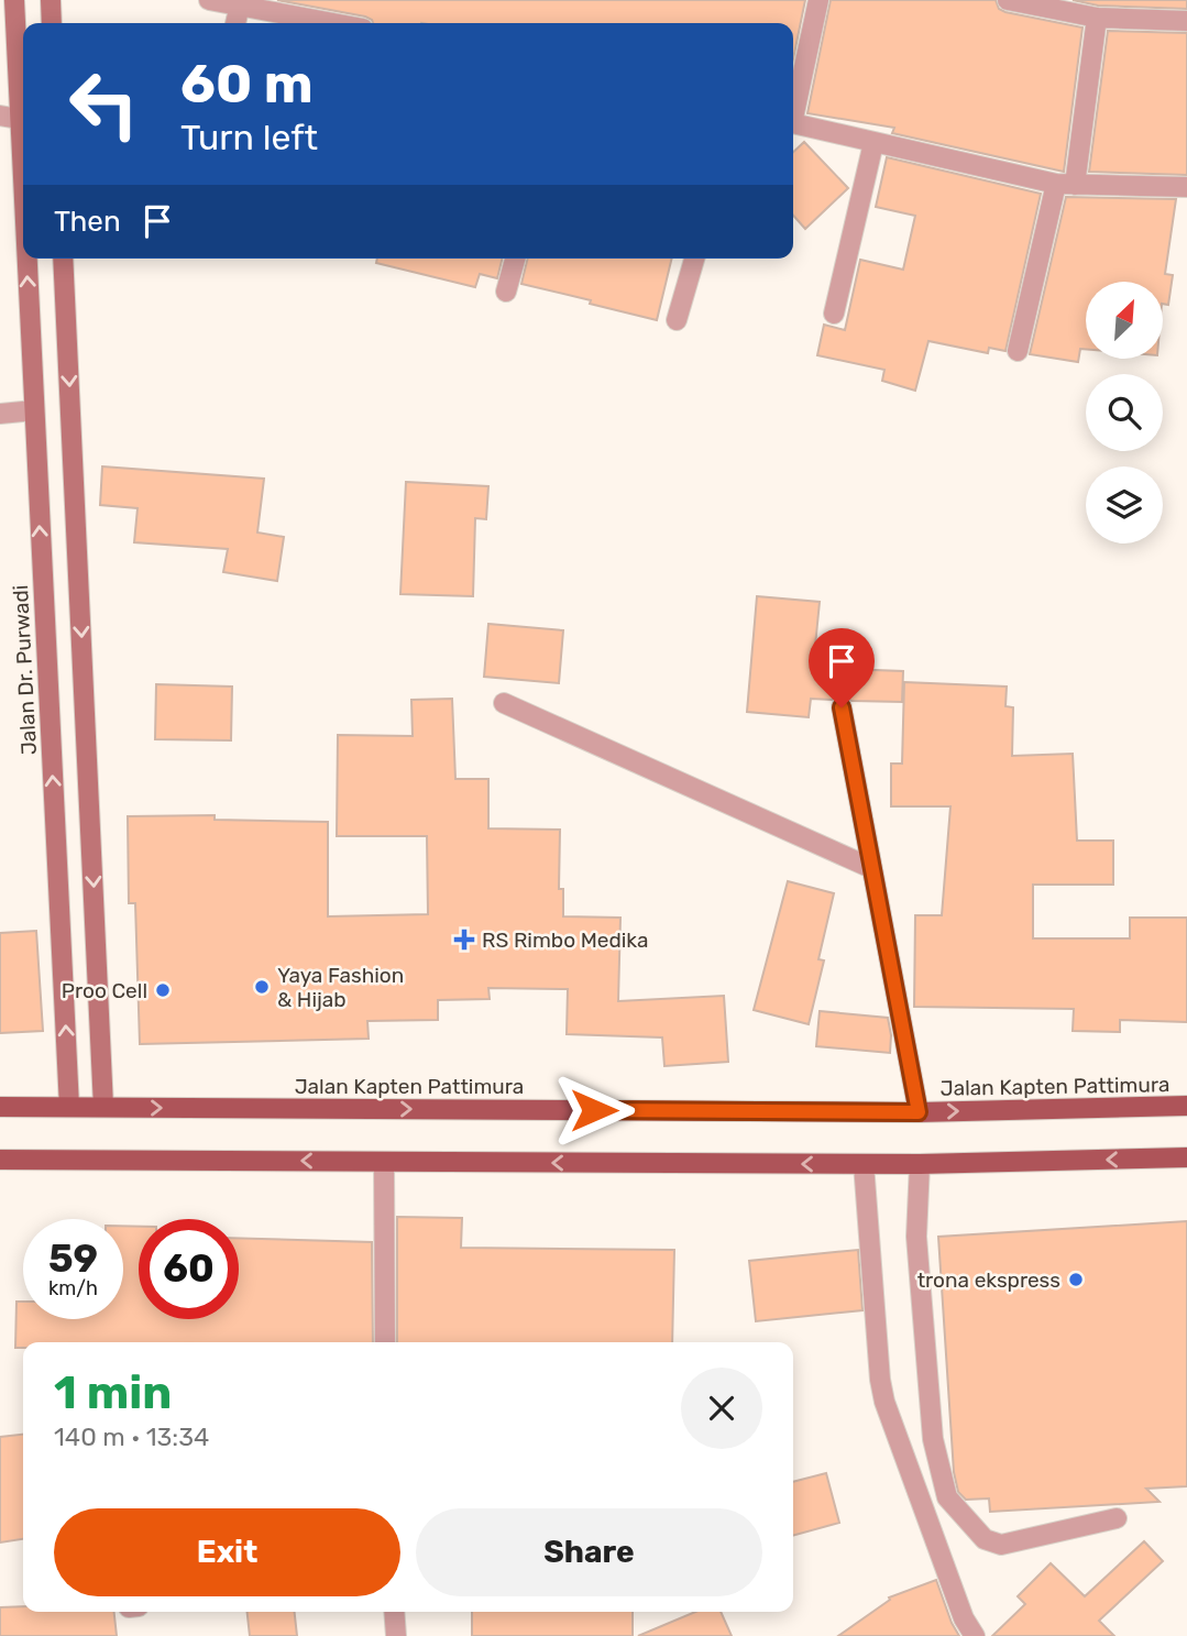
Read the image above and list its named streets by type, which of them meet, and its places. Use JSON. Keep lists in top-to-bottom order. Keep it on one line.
{"streets":{"main road":["Jalan Kapten Pattimura"],"street":["Jalan Dr. Purwadi"]},"crossings":[["Jalan Dr. Purwadi","Jalan Kapten Pattimura"]],"places":{"health":["RS Rimbo Medika"],"other":["Yaya Fashion & Hijab","Proo Cell","trona ekspress"]},"north":"top right","page":{"turn":["60 m","Turn left"],"then":"Then","speed":"59 km/h","limit":"60","heading":["1 min","140 m · 13:34"],"buttons":["Exit","Share"]}}
